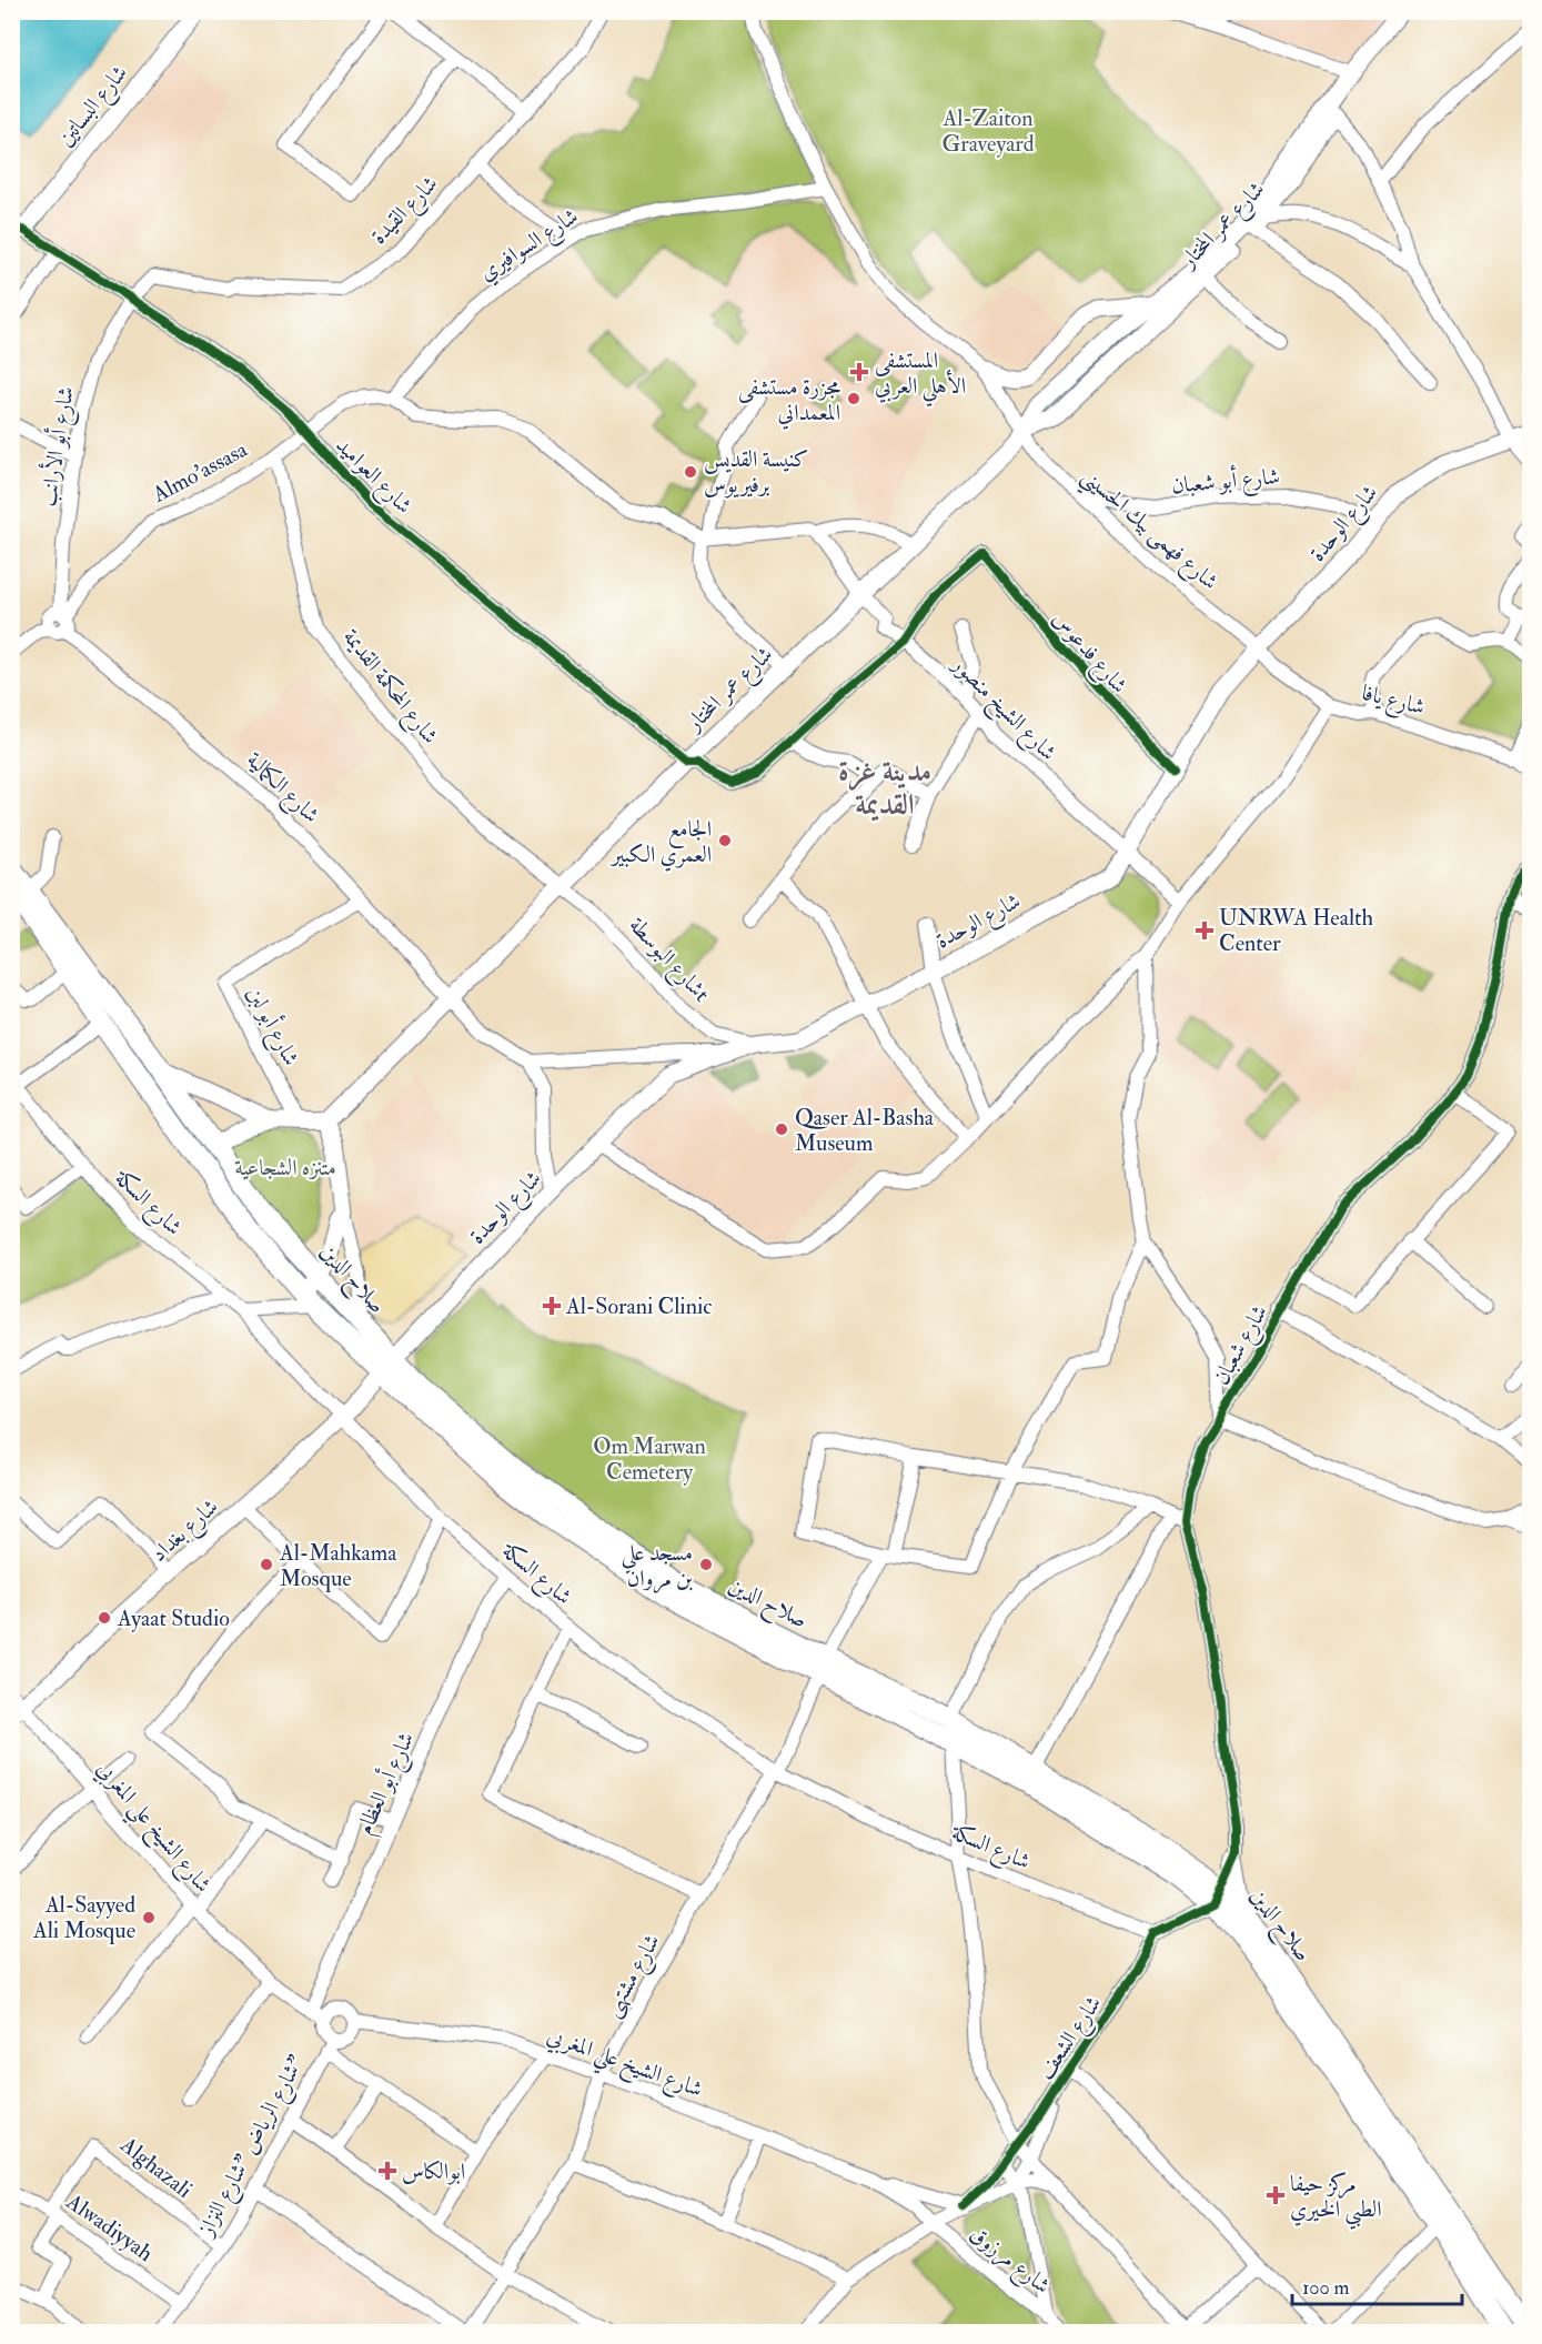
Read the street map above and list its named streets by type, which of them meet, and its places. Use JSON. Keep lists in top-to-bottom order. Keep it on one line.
{"streets":{"highway":["صلاح الدين"],"main road":["شارع البساتين","شارع عمر المختار","شارع الوحدة","شارع بغداد"],"street":["شارع القيدة","شارع السوافيري","شارع أبو الأرانب","Almo'assasa","شارع العواميد","شارع أبو شعبان","شارع فهمى بيك الحسيني","شارع فدعوس","شارع المحكمة القديمة","شارع يافا","شارع الشيخ منصور","شارع الكمالية","شارع البوسطةt","شارع أبو لبن","شارع السكة","شارع شعبان","شارع أبو العظام","شارع الشيخ علي المغربي","شارع مشتهى","شارع الشعف","شارع الرياض \"شارع النزاز\"","Alghazali","Alwadiyyah","شارع مرزوق"]},"crossings":[["شارع البساتين","شارع العواميد"],["شارع القيدة","شارع أبو الأرانب"],["شارع القيدة","شارع العواميد"],["شارع عمر المختار","شارع العواميد"],["شارع عمر المختار","شارع فهمى بيك الحسيني"],["شارع عمر المختار","شارع المحكمة القديمة"],["شارع عمر المختار","شارع الشيخ منصور"],["شارع عمر المختار","شارع الكمالية"],["شارع عمر المختار","شارع البوسطةt"],["شارع أبو الأرانب","Almo'assasa"],["شارع أبو الأرانب","شارع العواميد"],["شارع أبو الأرانب","شارع الكمالية"],["Almo'assasa","شارع العواميد"],["Almo'assasa","شارع المحكمة القديمة"],["Almo'assasa","شارع الكمالية"],["شارع العواميد","شارع فدعوس"],["شارع العواميد","شارع الشيخ منصور"],["شارع أبو شعبان","شارع الوحدة"],["شارع أبو شعبان","شارع فهمى بيك الحسيني"],["شارع الوحدة","شارع فهمى بيك الحسيني"],["شارع الوحدة","شارع فدعوس"],["شارع الوحدة","شارع يافا"],["شارع الوحدة","شارع الشيخ منصور"],["شارع الوحدة","شارع البوسطةt"],["شارع الوحدة","صلاح الدين"],["شارع الوحدة","شارع بغداد"],["شارع فهمى بيك الحسيني","شارع يافا"],["شارع المحكمة القديمة","شارع البوسطةt"],["شارع الكمالية","شارع أبو لبن"],["شارع السكة","شارع بغداد"],["شارع السكة","شارع أبو العظام"],["شارع السكة","شارع مشتهى"],["شارع السكة","شارع الشعف"],["صلاح الدين","شارع شعبان"],["صلاح الدين","شارع بغداد"],["صلاح الدين","شارع مشتهى"],["شارع بغداد","شارع الشيخ علي المغربي"],["شارع أبو العظام","شارع الشيخ علي المغربي"],["شارع الشيخ علي المغربي","شارع مشتهى"],["شارع الشيخ علي المغربي","شارع مرزوق"],["شارع الرياض \"شارع النزاز\"","Alghazali"],["شارع الرياض \"شارع النزاز\"","Alwadiyyah"],["Alghazali","Alwadiyyah"]],"districts":["مدينة غزة القديمة"],"parks":["Al-Zaiton Graveyard","متنزه الشجاعية","Om Marwan Cemetery"],"places":{"health":["المستشفى الأهلي العربي","UNRWA Health Center","Al-Sorani Clinic","ابوالكاس","مركز حيفا الطبي الخيري"],"other":["مجزرة مستشفى المعمداني","كنيسة القديس برفيريوس","الجامع العمري الكبير","Qaser Al-Basha Museum","Al-Mahkama Mosque","مسجد علي بن مروان","Ayaat Studio","Al-Sayyed Ali Mosque"]},"scale_bar":"100 m"}
